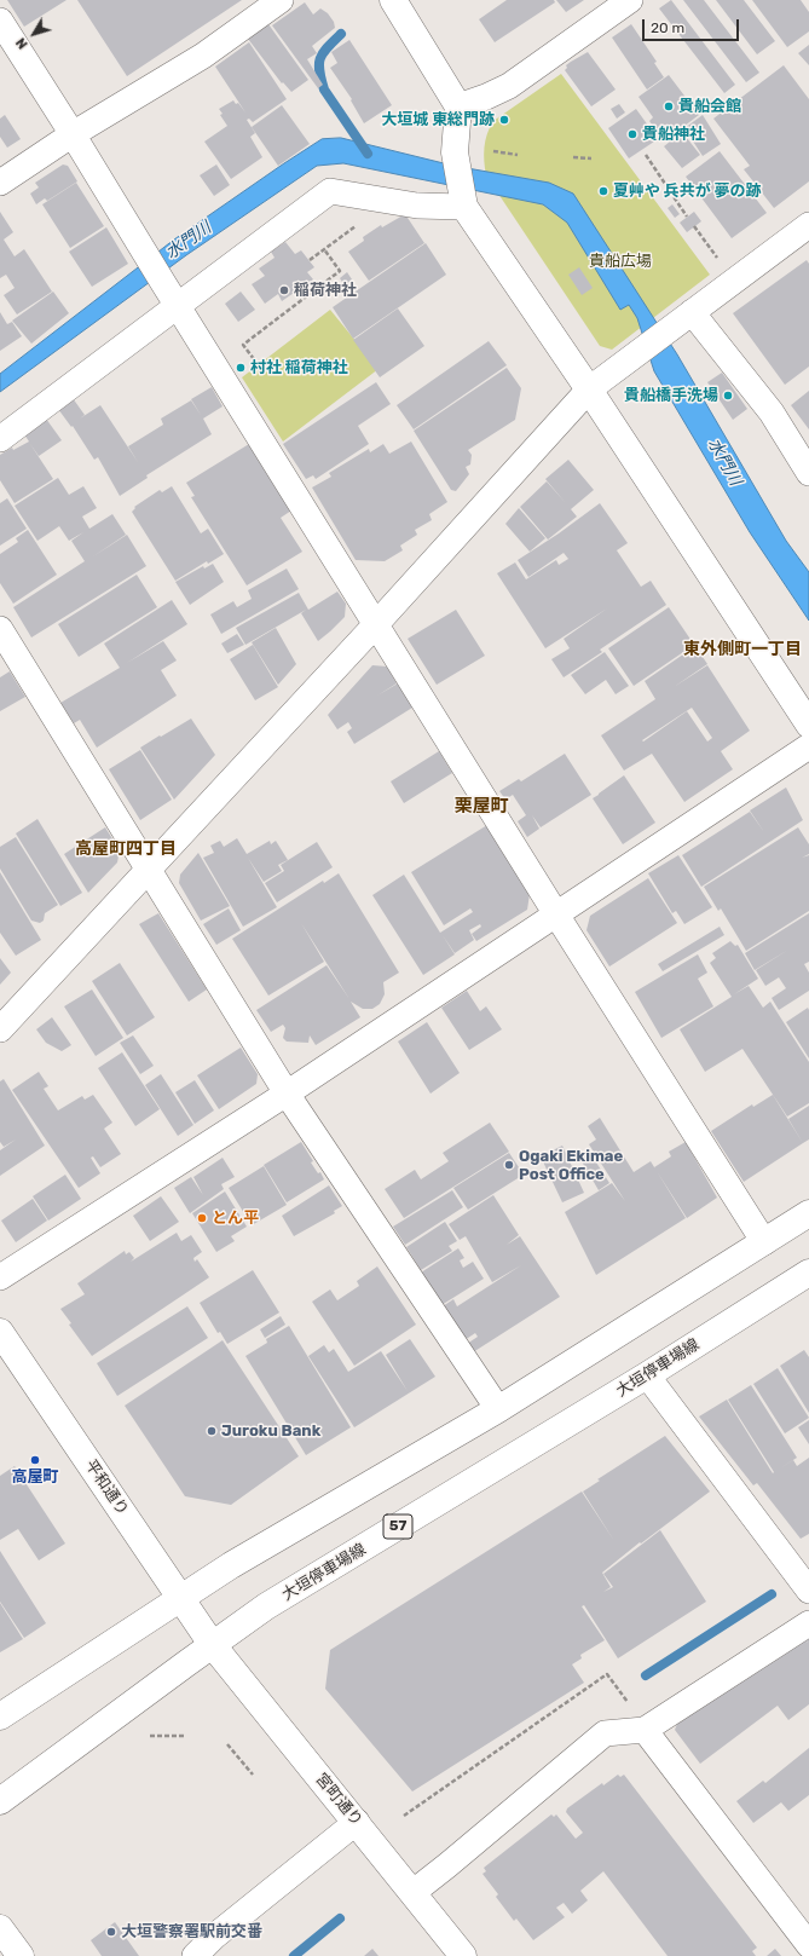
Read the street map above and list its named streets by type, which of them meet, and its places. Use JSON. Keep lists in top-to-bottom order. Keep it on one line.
{"streets":{"main road":["大垣停車場線","平和通り","57","宮町通り"]},"crossings":[["大垣停車場線","平和通り"],["大垣停車場線","宮町通り"],["平和通り","宮町通り"]],"districts":["東外側町一丁目","栗屋町","高屋町四丁目"],"water":["水門川"],"parks":["貴船広場"],"places":["貴船会館","大垣城 東総門跡","貴船神社","夏艸や 兵共が 夢の跡","稲荷神社","村社 稲荷神社","貴船橋手洗場","Ogaki Ekimae Post Office","とん平","Juroku Bank","高屋町","大垣警察署駅前交番"],"scale_bar":"20 m","north":"bottom left"}
